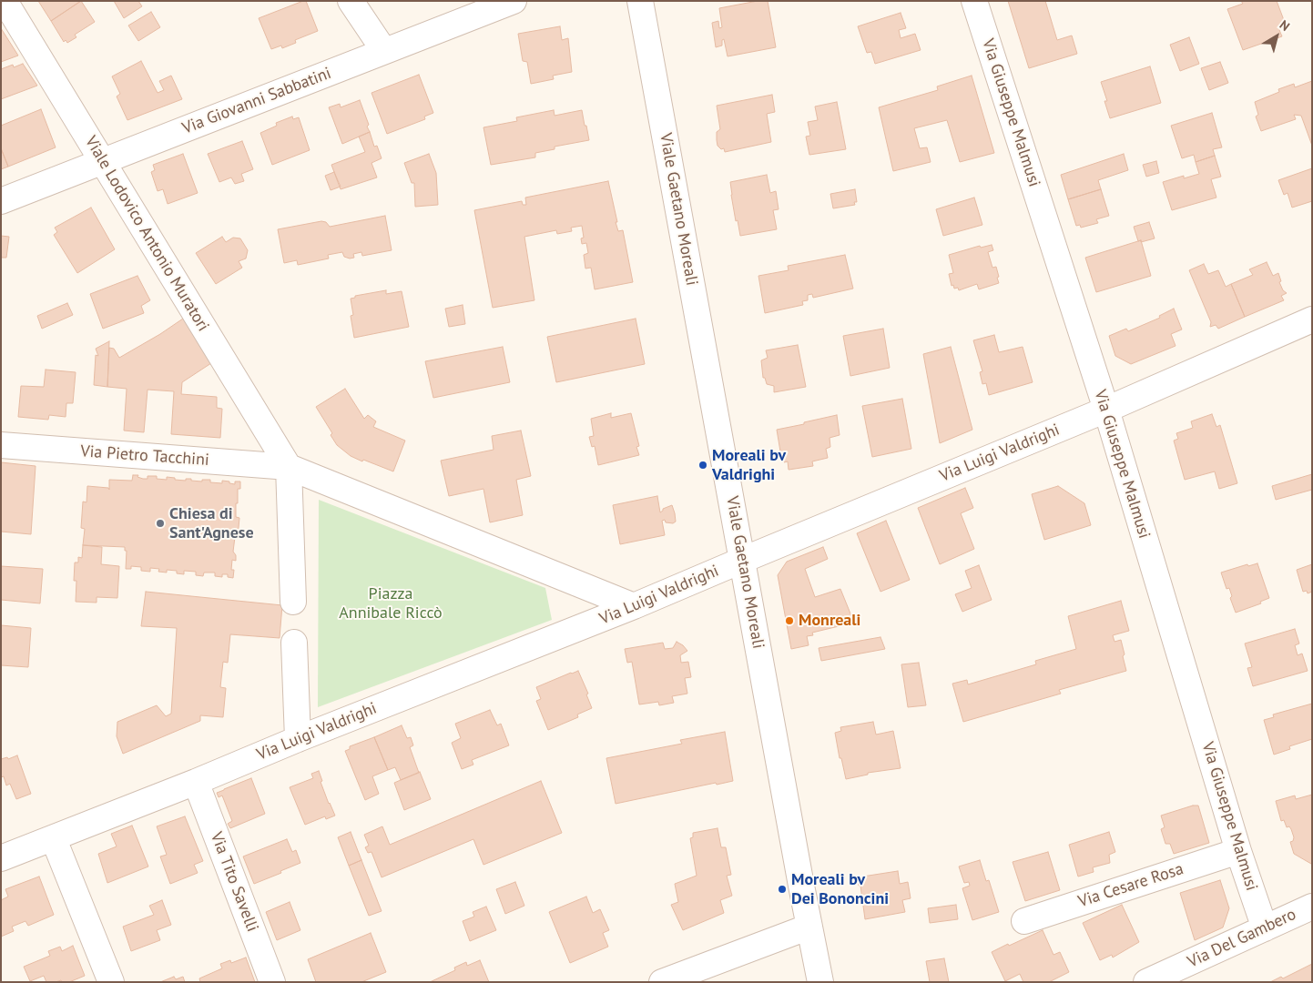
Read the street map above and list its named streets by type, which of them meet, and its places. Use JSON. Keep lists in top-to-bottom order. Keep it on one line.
{"streets":{"street":["Via Giovanni Sabbatini","Via Giuseppe Malmusi","Viale Gaetano Moreali","Viale Lodovico Antonio Muratori","Via Luigi Valdrighi","Via Pietro Tacchini","Via Tito Savelli","Via Cesare Rosa","Via Del Gambero"]},"crossings":[["Via Giovanni Sabbatini","Viale Lodovico Antonio Muratori"],["Via Giuseppe Malmusi","Via Luigi Valdrighi"],["Via Giuseppe Malmusi","Via Cesare Rosa"],["Via Giuseppe Malmusi","Via Del Gambero"],["Viale Gaetano Moreali","Via Luigi Valdrighi"],["Viale Lodovico Antonio Muratori","Via Pietro Tacchini"],["Via Luigi Valdrighi","Via Tito Savelli"]],"parks":["Piazza Annibale Riccò"],"places":["Moreali bv Valdrighi","Chiesa di Sant'Agnese","Monreali","Moreali bv Dei Bononcini"],"north":"top right"}
